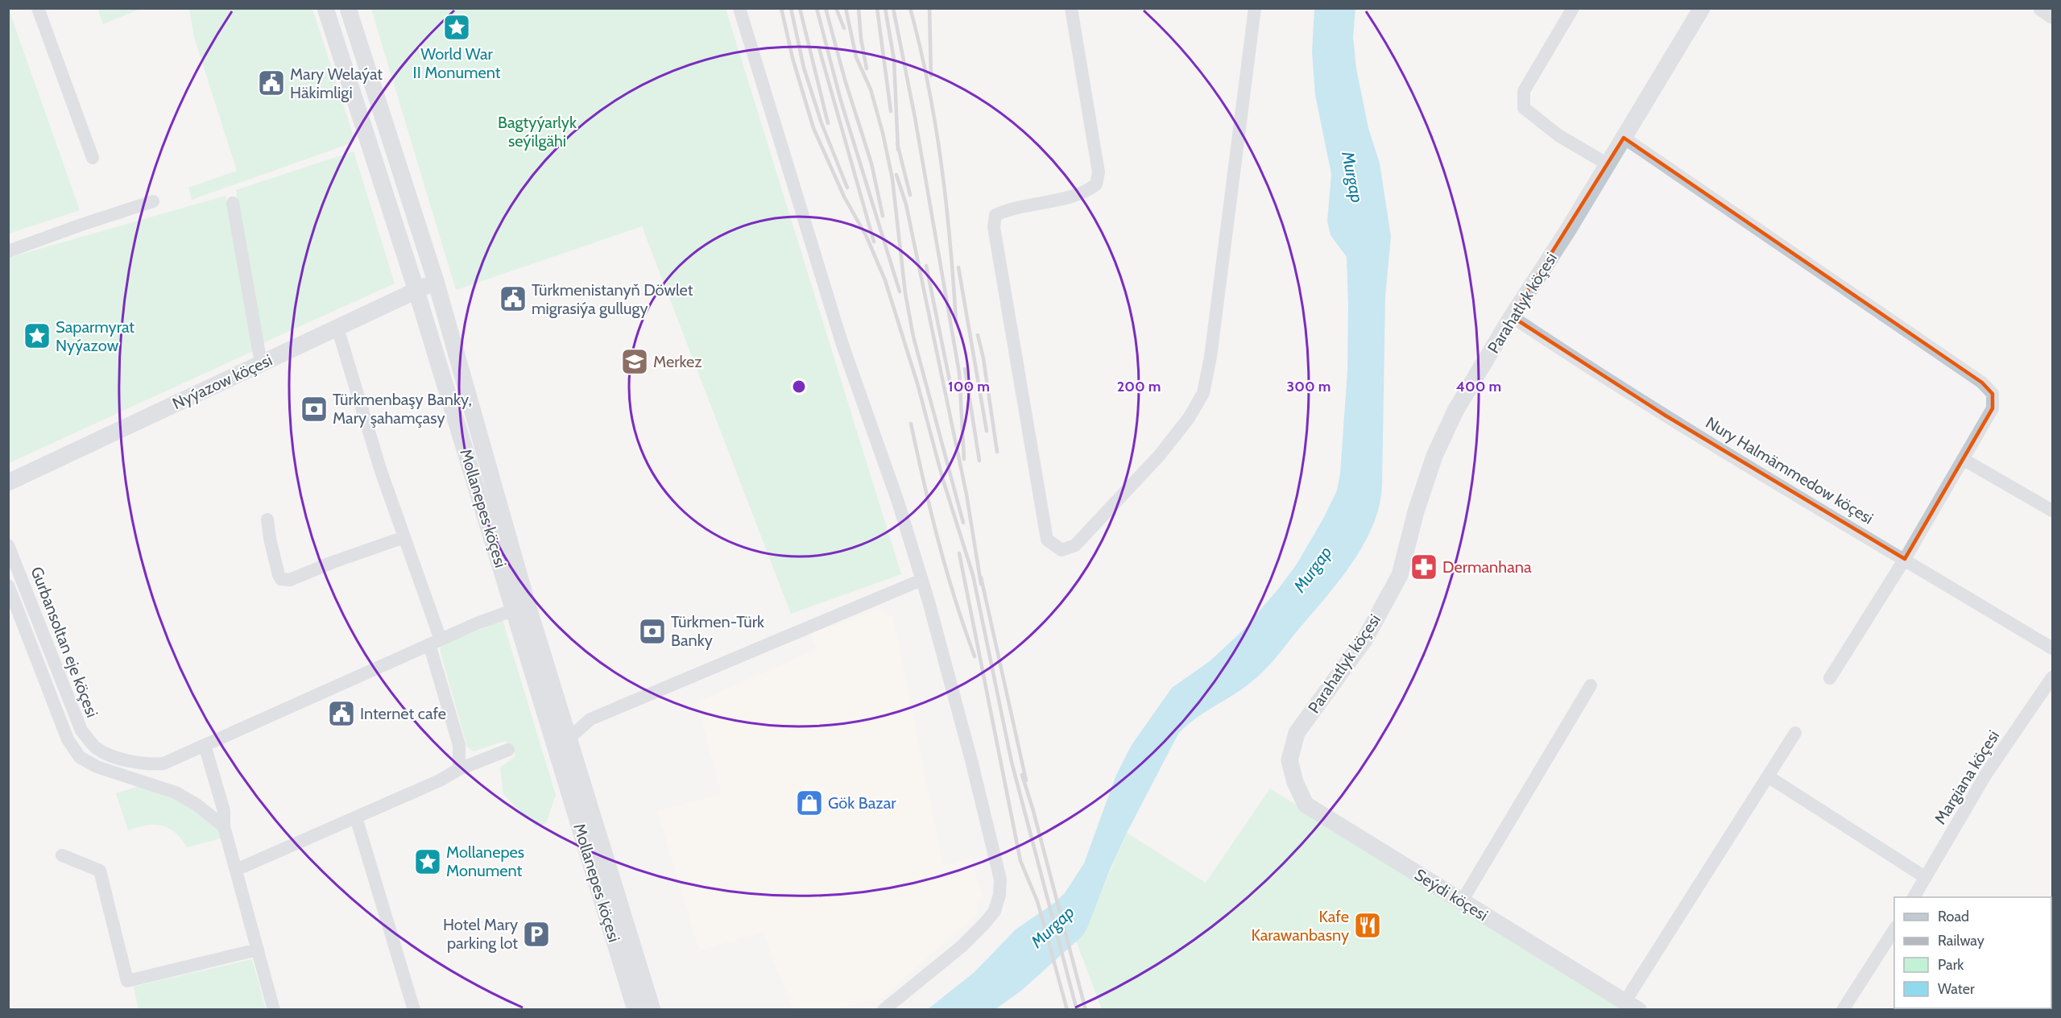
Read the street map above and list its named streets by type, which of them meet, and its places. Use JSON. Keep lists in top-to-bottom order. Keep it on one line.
{"streets":{"street":["Parahatlyk köçesi","Nyýazow köçesi","Nury Halmämmedow köçesi","Mollanepes köçesi","Gurbansoltan eje köçesi","Margiana köçesi","Seýdi köçesi"]},"crossings":[["Parahatlyk köçesi","Nury Halmämmedow köçesi"],["Parahatlyk köçesi","Seýdi köçesi"],["Nyýazow köçesi","Mollanepes köçesi"],["Mollanepes köçesi","Gurbansoltan eje köçesi"]],"water":["Murgap"],"parks":["Bagtyýarlyk seýilgähi"],"places":{"place":["World War II Monument","Saparmyrat Nyýazow","Mollanepes Monument"],"public building":["Mary Welaýat Häkimligi","Türkmenistanyň Döwlet migrasiýa gullugy","Internet cafe"],"school or university":["Merkez"],"bank":["Türkmenbaşy Banky, Mary şahamçasy","Türkmen-Türk Banky"],"pharmacy":["Dermanhana"],"shop":["Gök Bazar"],"restaurant":["Kafe Karawanbasny"],"parking":["Hotel Mary parking lot"]},"legend":["Road","Railway","Park","Water"],"rings":["100 m","200 m","300 m","400 m"]}
